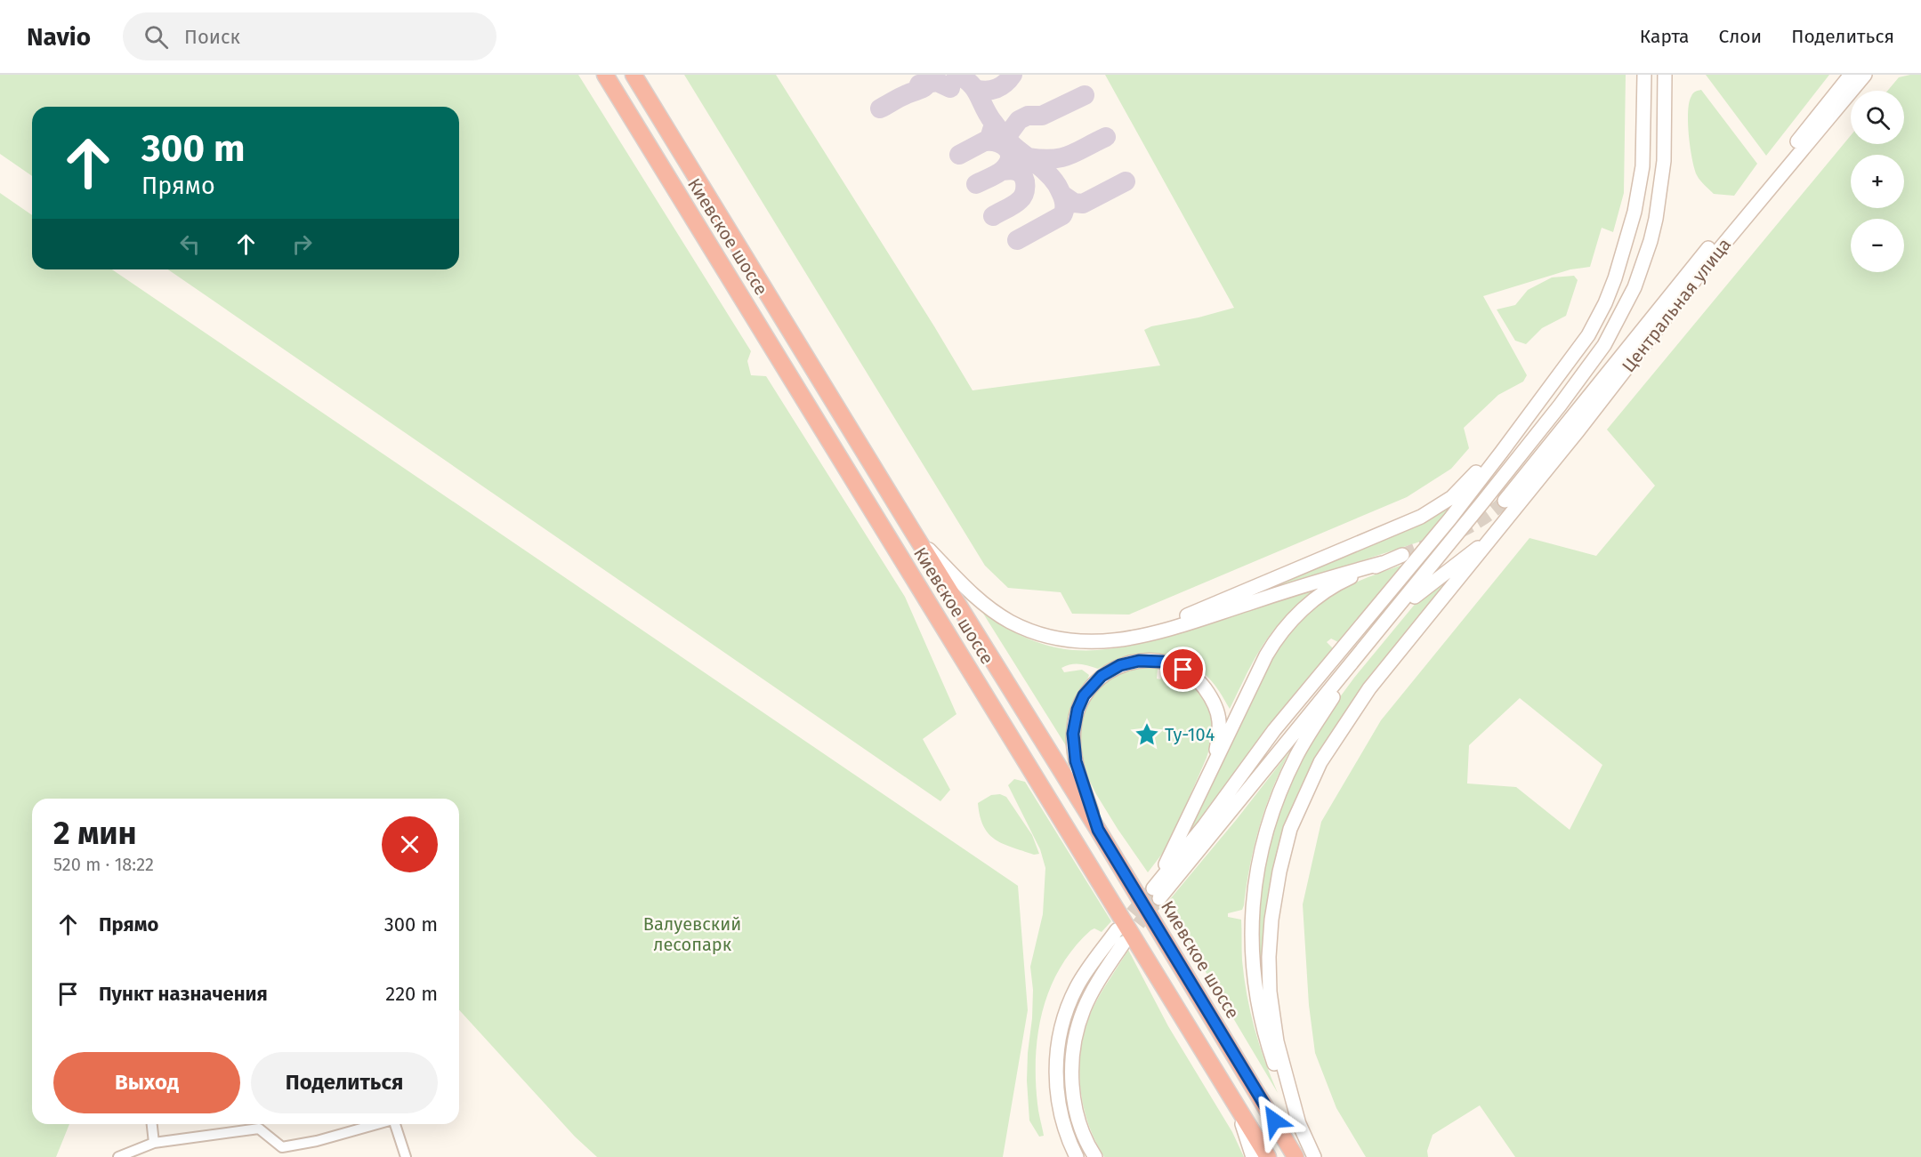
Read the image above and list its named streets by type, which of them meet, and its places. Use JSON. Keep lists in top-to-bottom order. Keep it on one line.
{"streets":{"highway":["Киевское шоссе"],"main road":["Центральная улица"]},"parks":["Валуевский лесопарк"],"places":{"place":["Ту-104"]},"page":{"header":"Navio","search":"Поиск","nav":["Карта","Слои","Поделиться"],"map_buttons":["+","−"],"turn":["300 m","Прямо"],"heading":["2 мин","520 m · 18:22"],"list":[{"name":"Прямо","value":"300 m"},{"name":"Пункт назначения","value":"220 m"}],"buttons":["Выход","Поделиться"]}}
